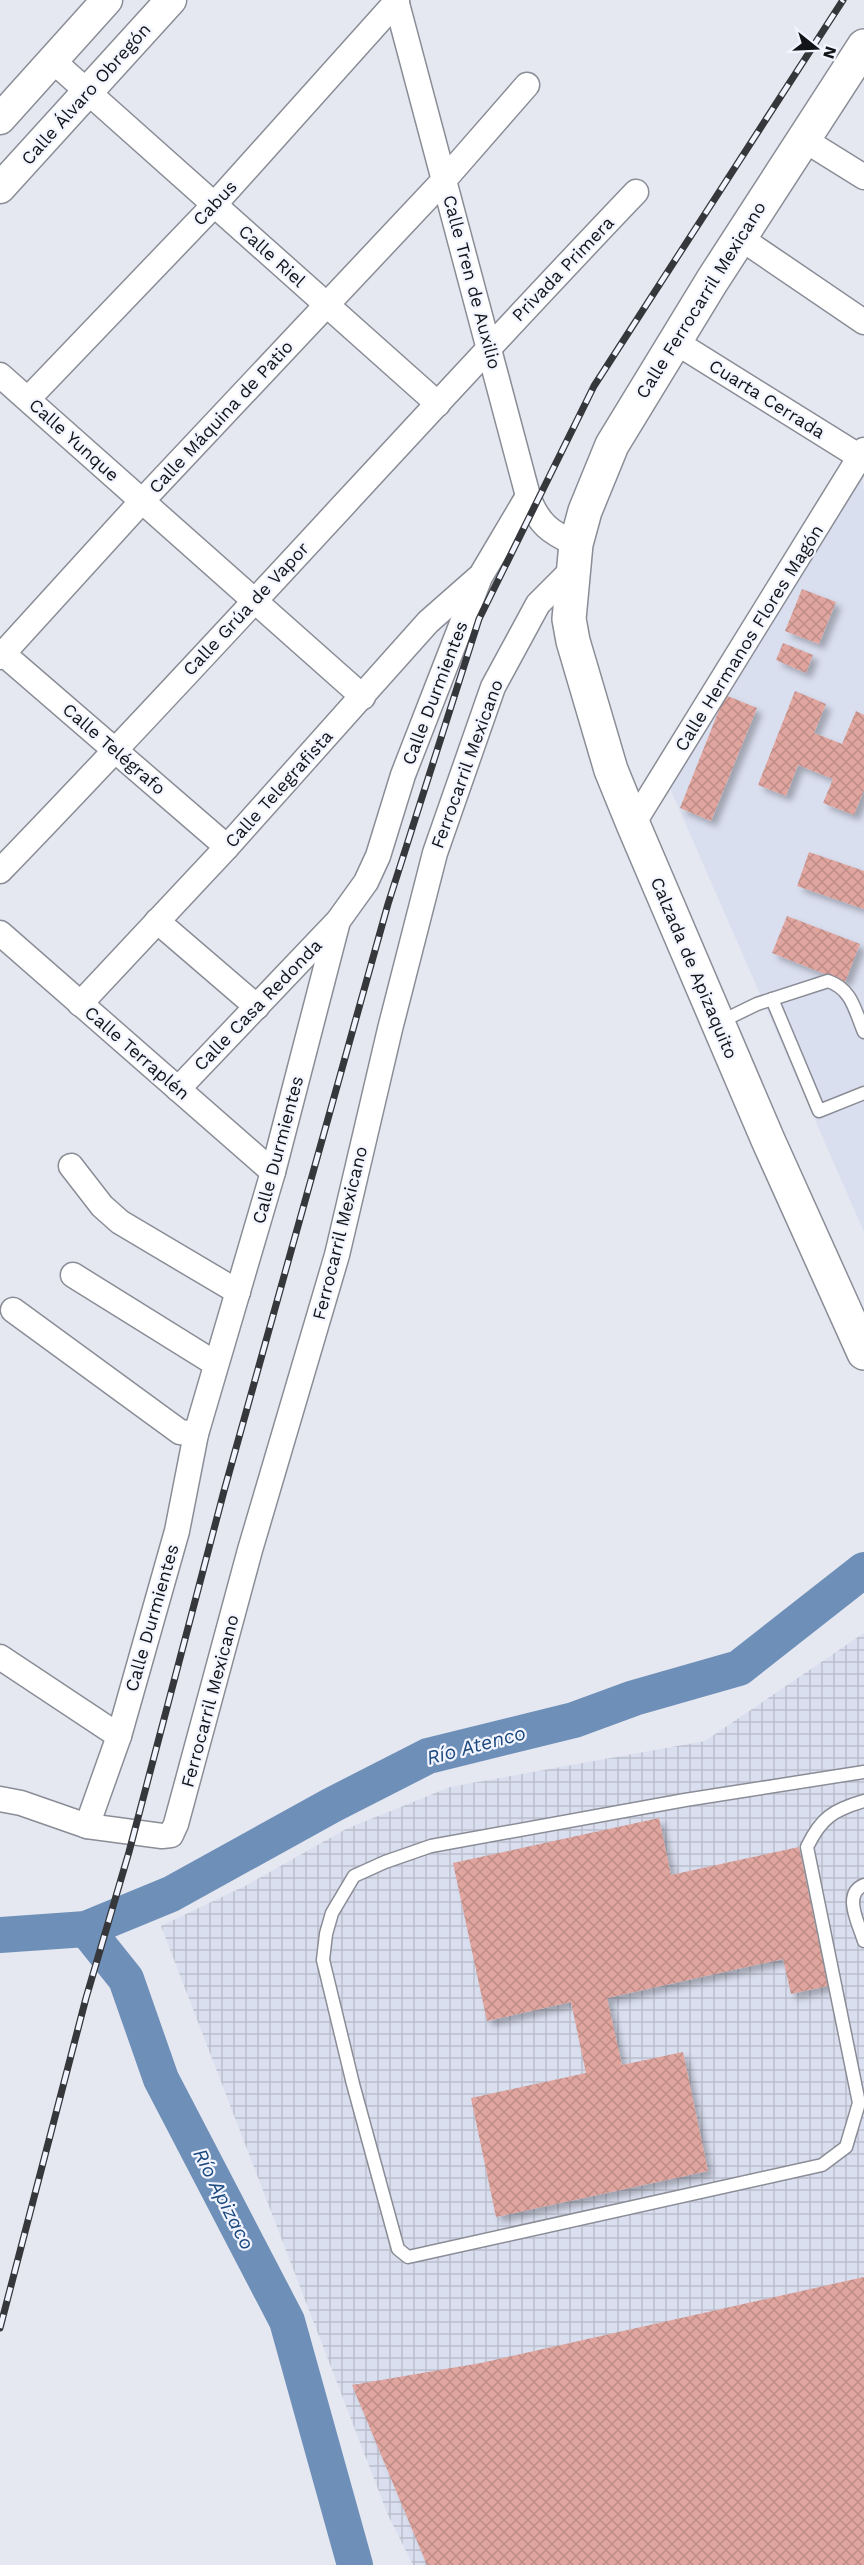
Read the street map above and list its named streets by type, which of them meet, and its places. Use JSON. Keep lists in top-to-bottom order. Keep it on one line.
{"streets":{"main road":["Calle Ferrocarril Mexicano","Calzada de Apizaquito"],"street":["Calle Álvaro Obregón","Cabus","Calle Riel","Privada Primera","Calle Tren de Auxilio","Cuarta Cerrada","Calle Máquina de Patio","Calle Yunque","Calle Grúa de Vapor","Calle Hermanos Flores Magón","Calle Durmientes","Calle Telégrafo","Ferrocarril Mexicano","Calle Telegrafista","Calle Casa Redonda","Calle Terraplén"]},"crossings":[["Calle Álvaro Obregón","Calle Riel"],["Cabus","Calle Riel"],["Cabus","Calle Tren de Auxilio"],["Cabus","Calle Yunque"],["Calle Riel","Calle Máquina de Patio"],["Calle Riel","Calle Grúa de Vapor"],["Privada Primera","Calle Tren de Auxilio"],["Privada Primera","Calle Grúa de Vapor"],["Calle Tren de Auxilio","Calle Ferrocarril Mexicano"],["Calle Tren de Auxilio","Calle Máquina de Patio"],["Calle Tren de Auxilio","Calle Grúa de Vapor"],["Calle Tren de Auxilio","Calle Durmientes"],["Calle Tren de Auxilio","Ferrocarril Mexicano"],["Calle Tren de Auxilio","Calzada de Apizaquito"],["Calle Ferrocarril Mexicano","Cuarta Cerrada"],["Calle Ferrocarril Mexicano","Ferrocarril Mexicano"],["Calle Ferrocarril Mexicano","Calzada de Apizaquito"],["Cuarta Cerrada","Calle Hermanos Flores Magón"],["Calle Máquina de Patio","Calle Yunque"],["Calle Máquina de Patio","Calle Telégrafo"],["Calle Yunque","Calle Grúa de Vapor"],["Calle Yunque","Calle Telegrafista"],["Calle Grúa de Vapor","Calle Telégrafo"],["Calle Hermanos Flores Magón","Calzada de Apizaquito"],["Calle Durmientes","Ferrocarril Mexicano"],["Calle Durmientes","Calle Telegrafista"],["Calle Durmientes","Calle Casa Redonda"],["Calle Durmientes","Calle Terraplén"],["Calle Telégrafo","Calle Telegrafista"],["Ferrocarril Mexicano","Calzada de Apizaquito"],["Calle Telegrafista","Calle Terraplén"],["Calle Casa Redonda","Calle Terraplén"]],"water":["Río Atenco","Río Apizaco"],"north":"right"}
